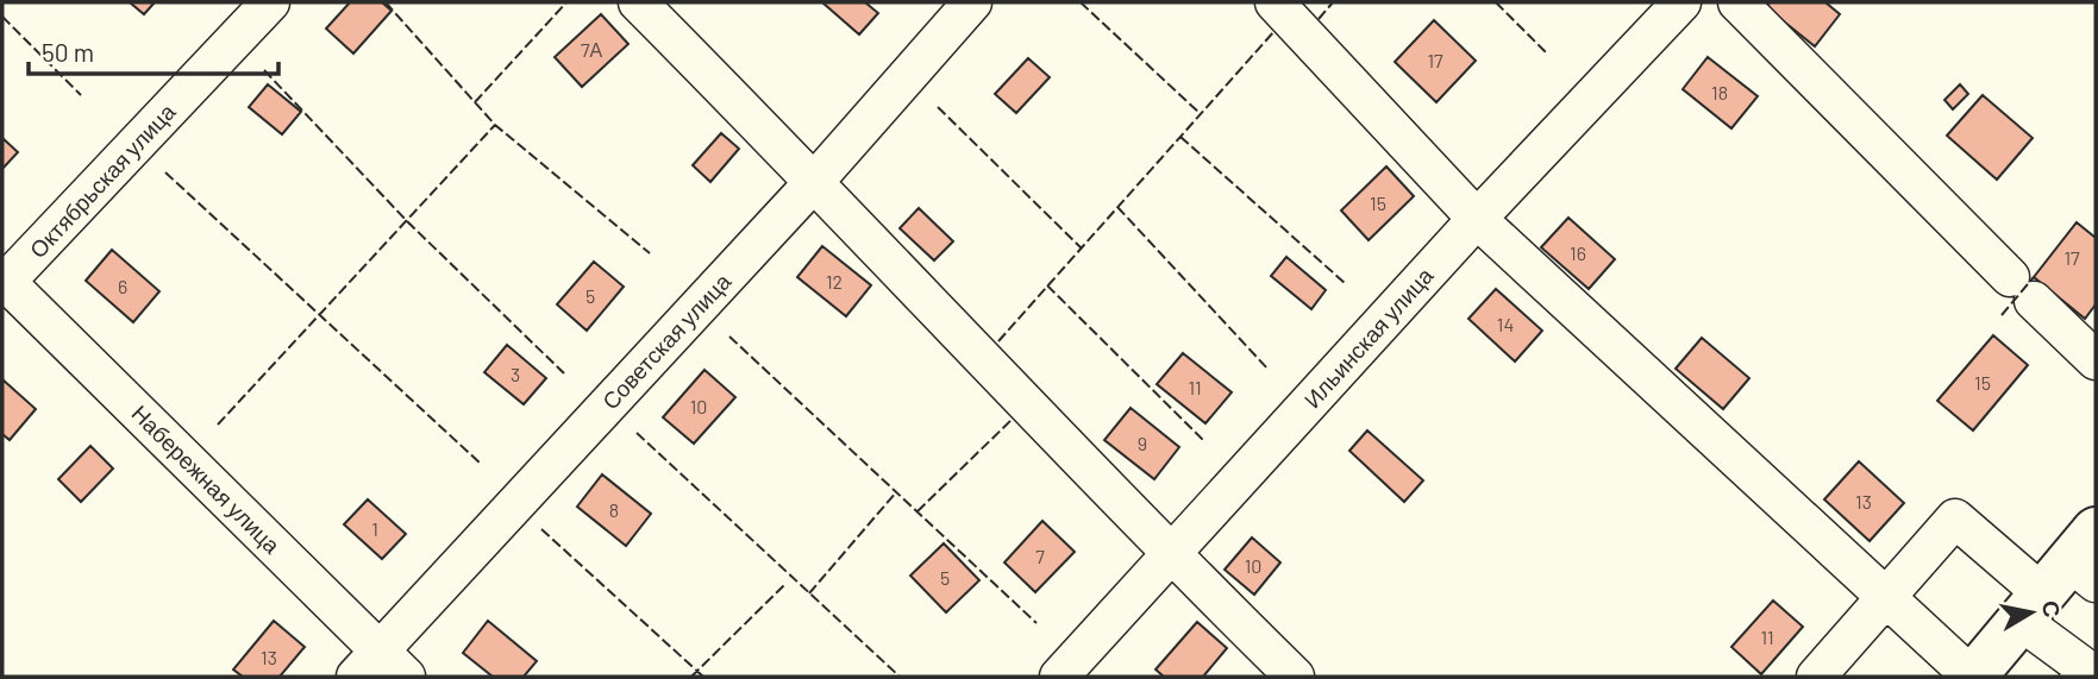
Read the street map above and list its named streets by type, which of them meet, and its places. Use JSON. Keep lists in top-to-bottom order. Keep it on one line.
{"streets":{"street":["Октябрьская улица","Ильинская улица","Советская улица","Набережная улица"]},"crossings":[["Октябрьская улица","Набережная улица"],["Советская улица","Набережная улица"]],"house_numbers":["7А","17","18","15","16","17","12","6","5","14","3","15","11","10","9","13","8","1","7","10","5","11","13"],"scale_bar":"50 m","north":"right"}
